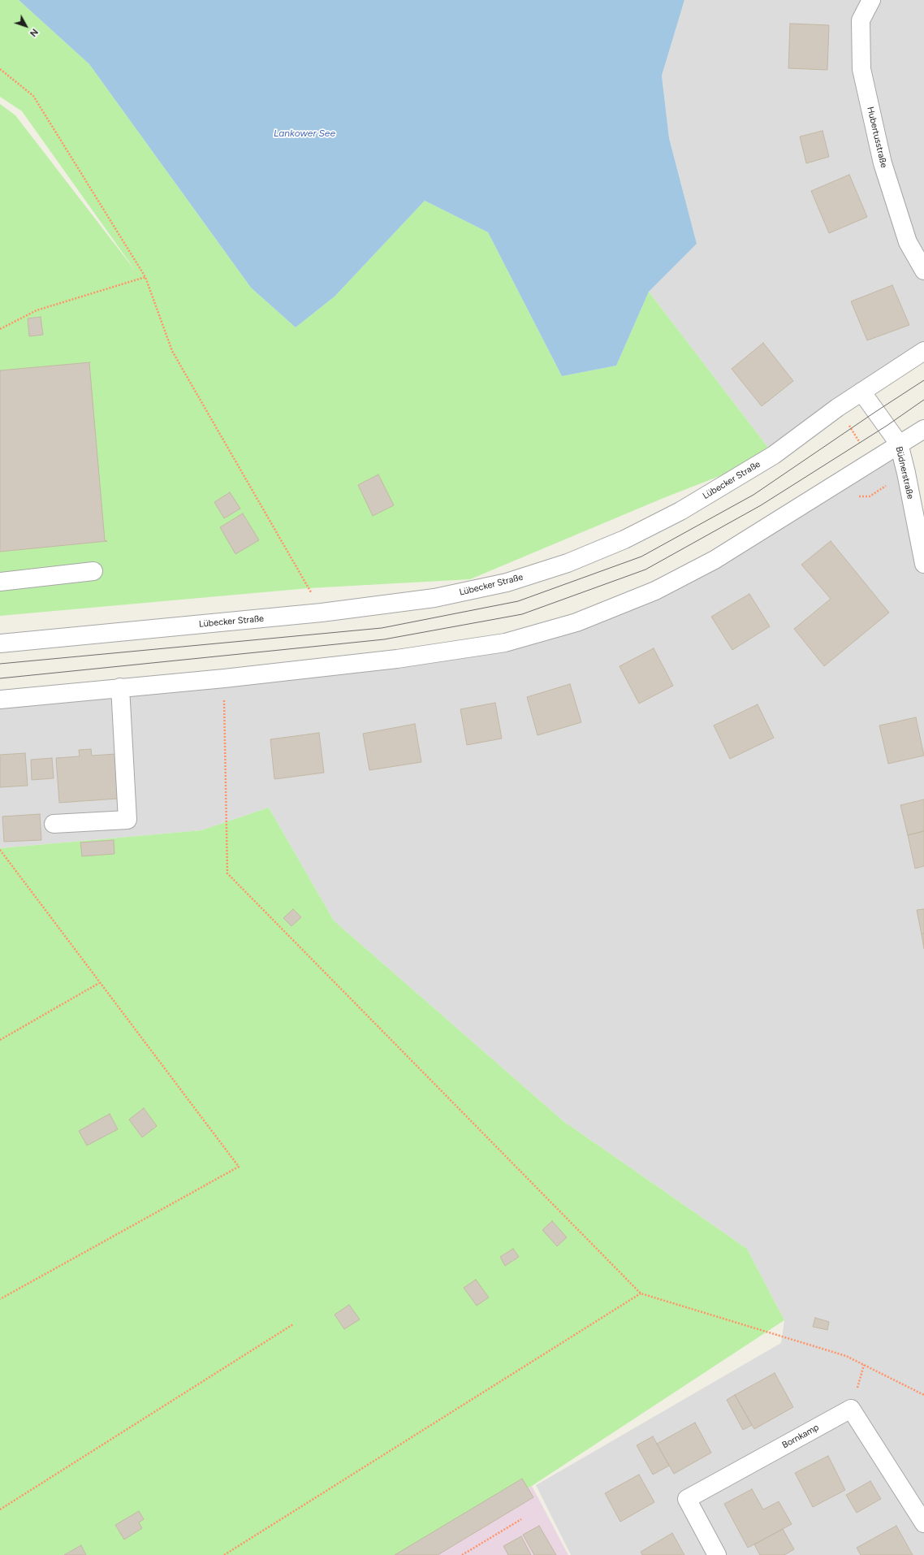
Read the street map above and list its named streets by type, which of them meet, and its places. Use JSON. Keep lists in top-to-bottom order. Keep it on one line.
{"streets":{"street":["Hubertusstraße","Büdnerstraße","Lübecker Straße","Bornkamp"]},"crossings":[["Büdnerstraße","Lübecker Straße"]],"water":["Lankower See"],"north":"bottom right"}
